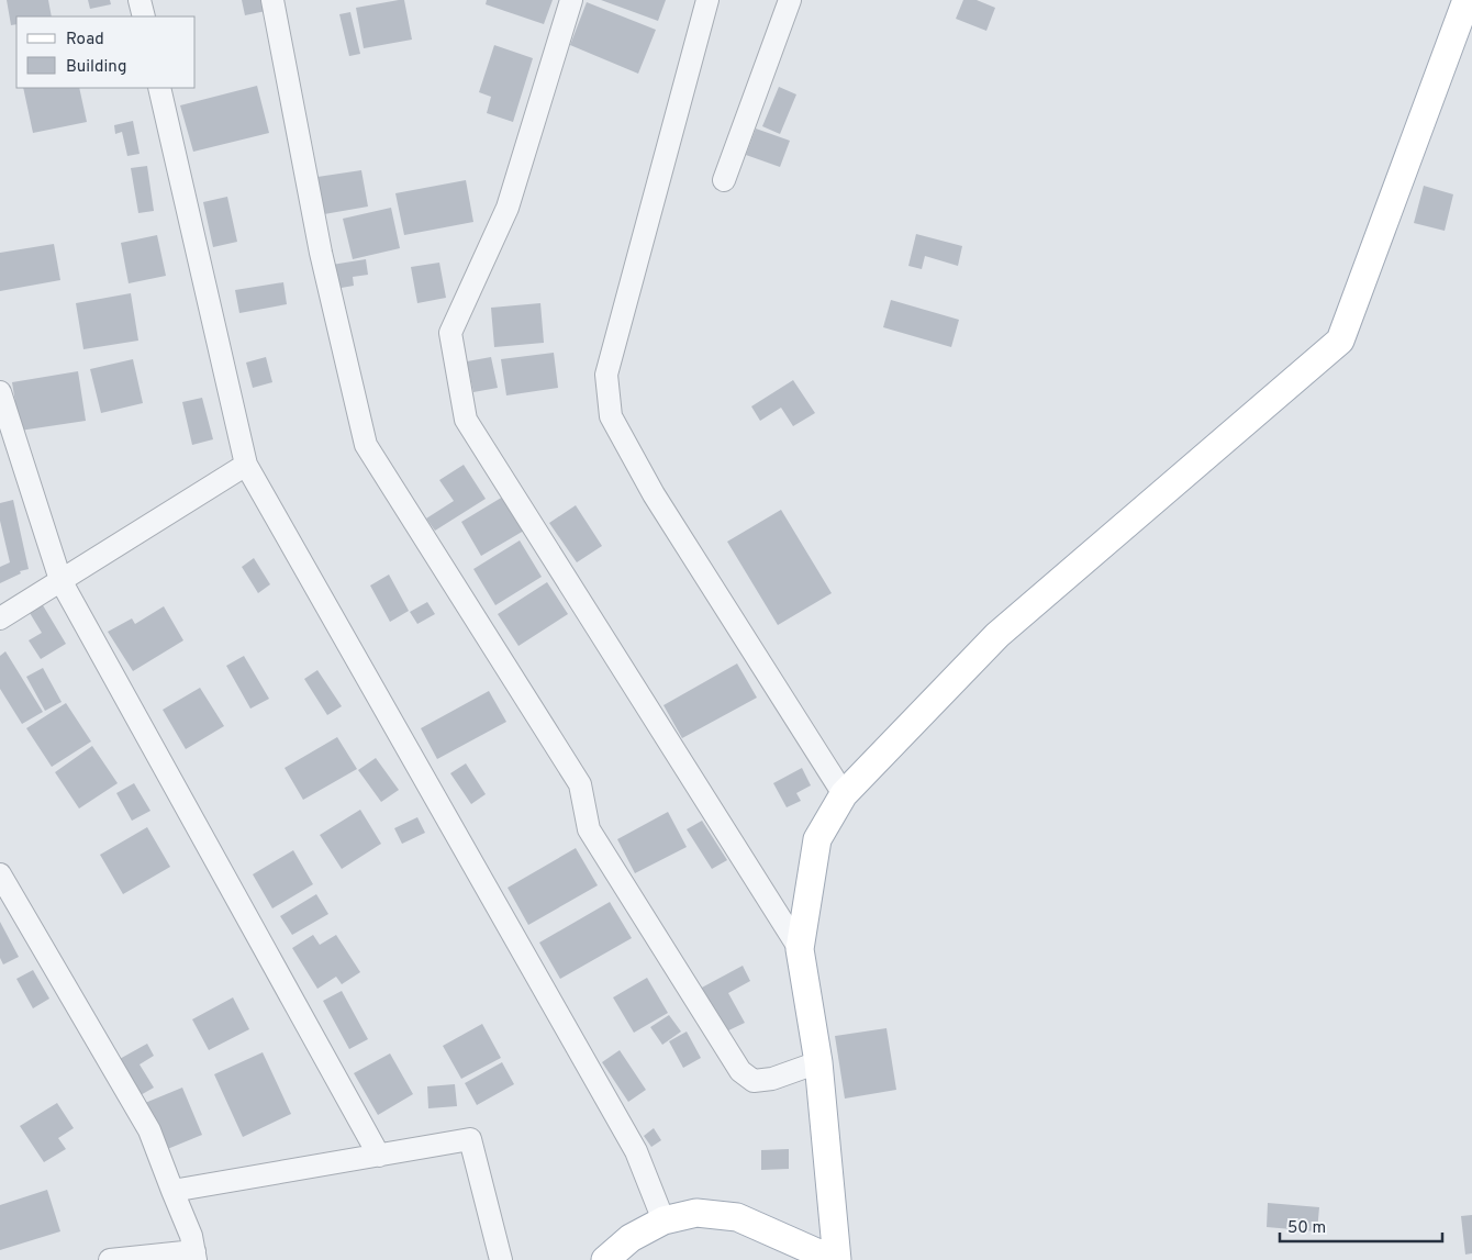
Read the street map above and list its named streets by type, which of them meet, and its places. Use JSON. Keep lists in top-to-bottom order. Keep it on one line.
{"legend":["Road","Building"],"scale_bar":"50 m"}
